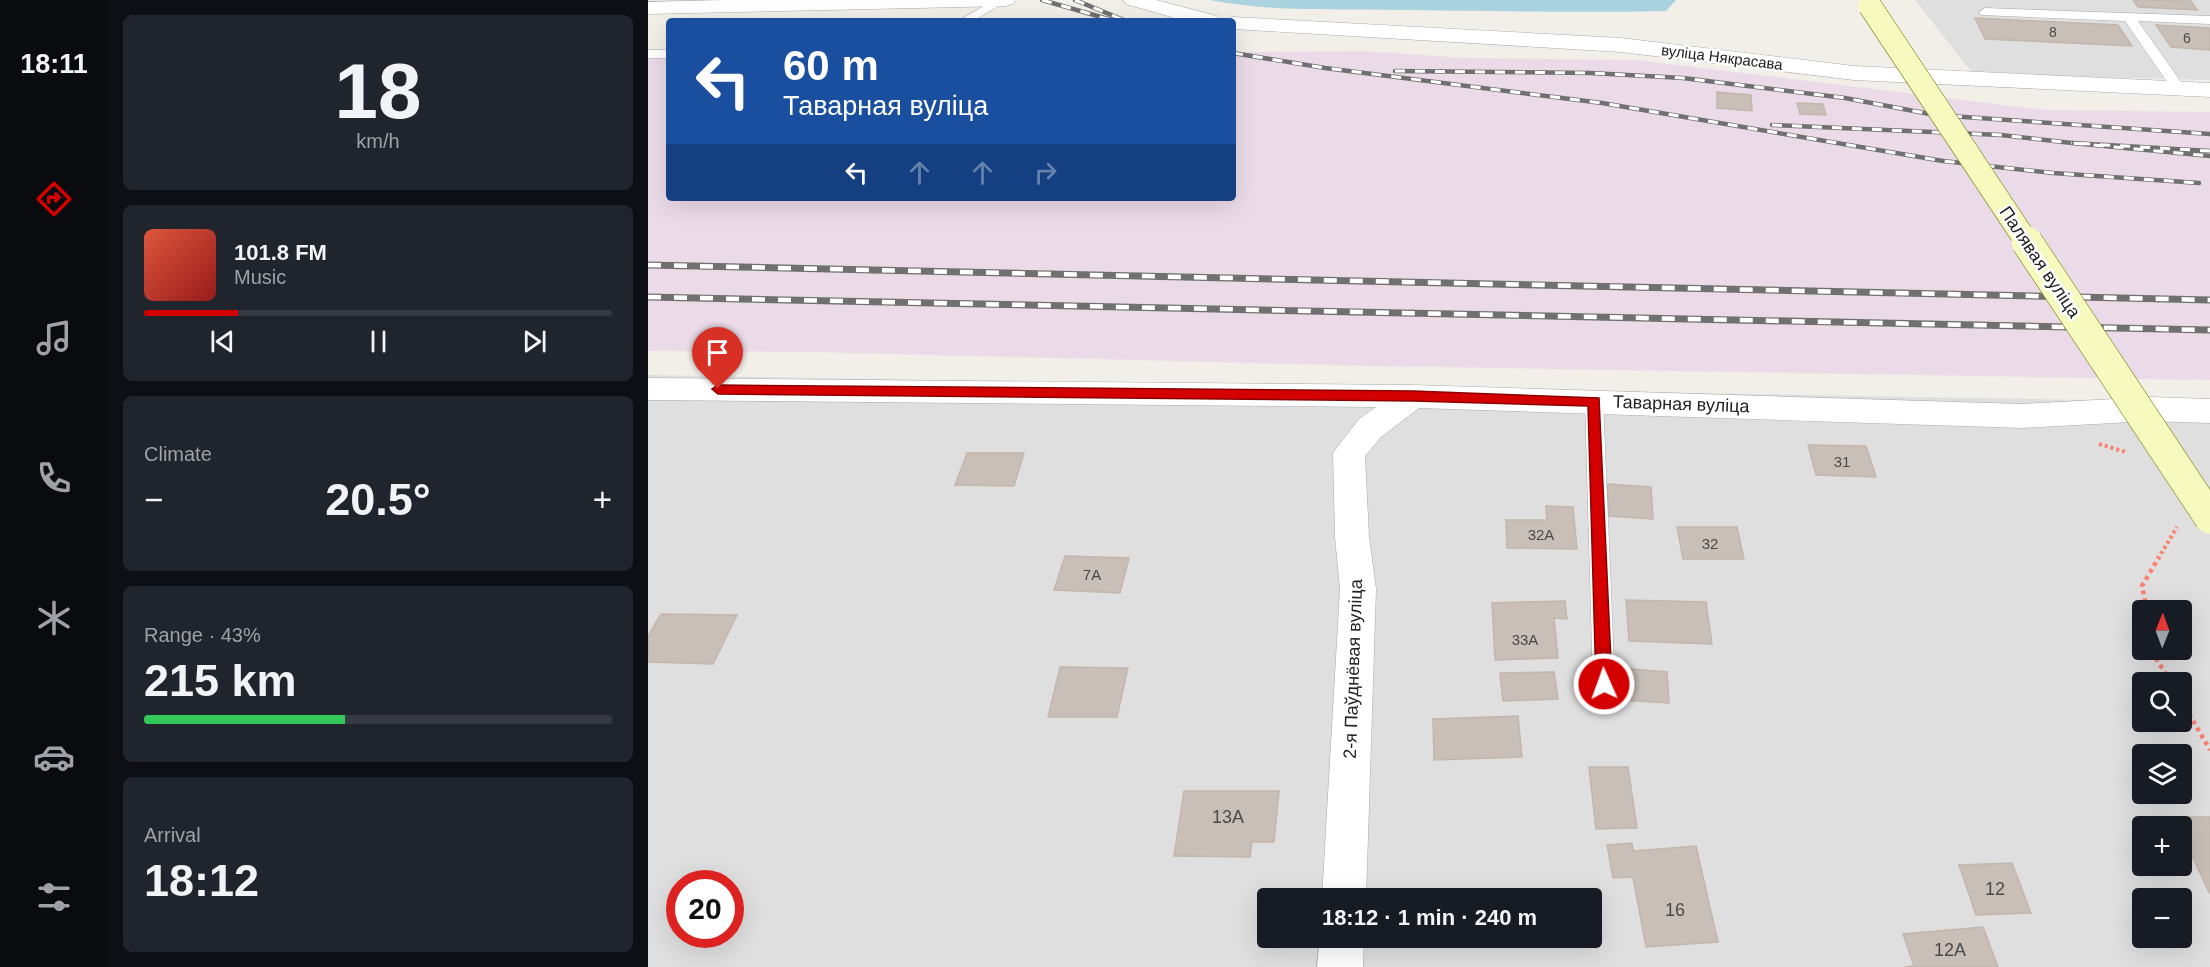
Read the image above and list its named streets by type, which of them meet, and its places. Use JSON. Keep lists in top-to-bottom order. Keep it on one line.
{"streets":{"main road":["Палявая вуліца"],"street":["вуліца Някрасава","Таварная вуліца","2-я Паўднёвая вуліца"]},"crossings":[["Таварная вуліца","2-я Паўднёвая вуліца"]],"house_numbers":["8","6","31","32А","32","7А","33А","13А","12","16","12А"],"north":"top","page":{"tabs":"18:11","tile":[["18","km/h"],"Climate",["Range · 43%","215 km"],["Arrival","18:12"]],"turn":["60 m","Таварная вуліца"],"song":["101.8 FM","Music"],"heat":["−","20.5°","+"],"map_buttons":["+","−"],"limit":"20","trip":"18:12 · 1 min · 240 m"}}
